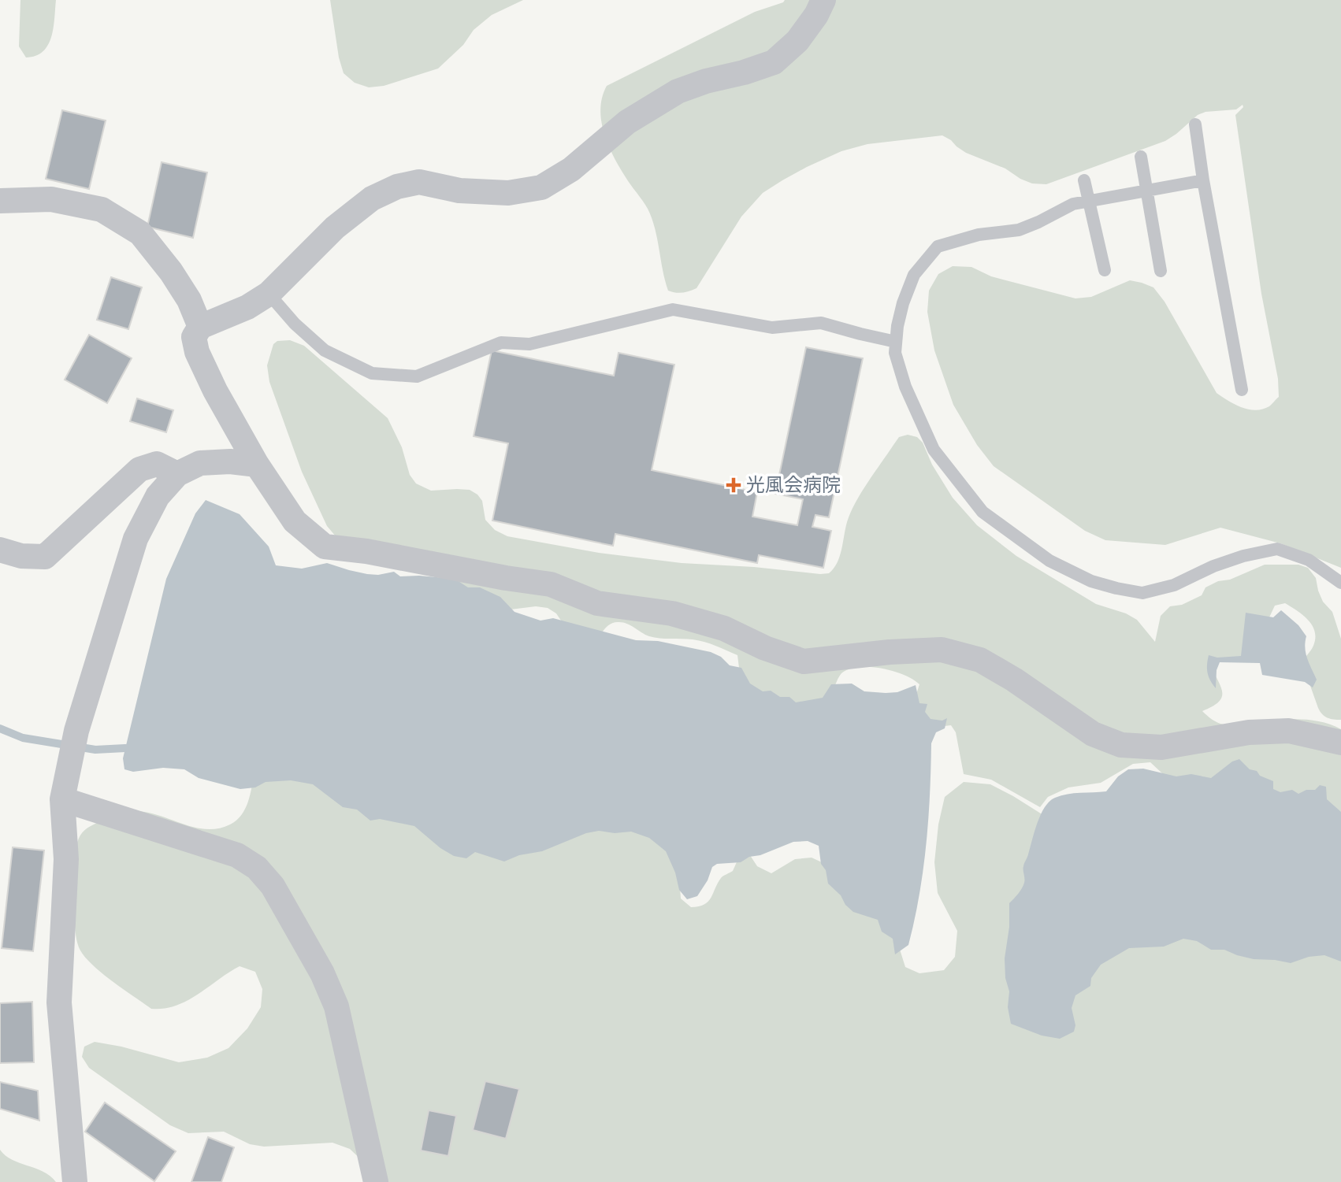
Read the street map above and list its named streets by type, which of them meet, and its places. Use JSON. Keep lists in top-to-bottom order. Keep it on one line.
{"places":{"health":["光風会病院"]}}
